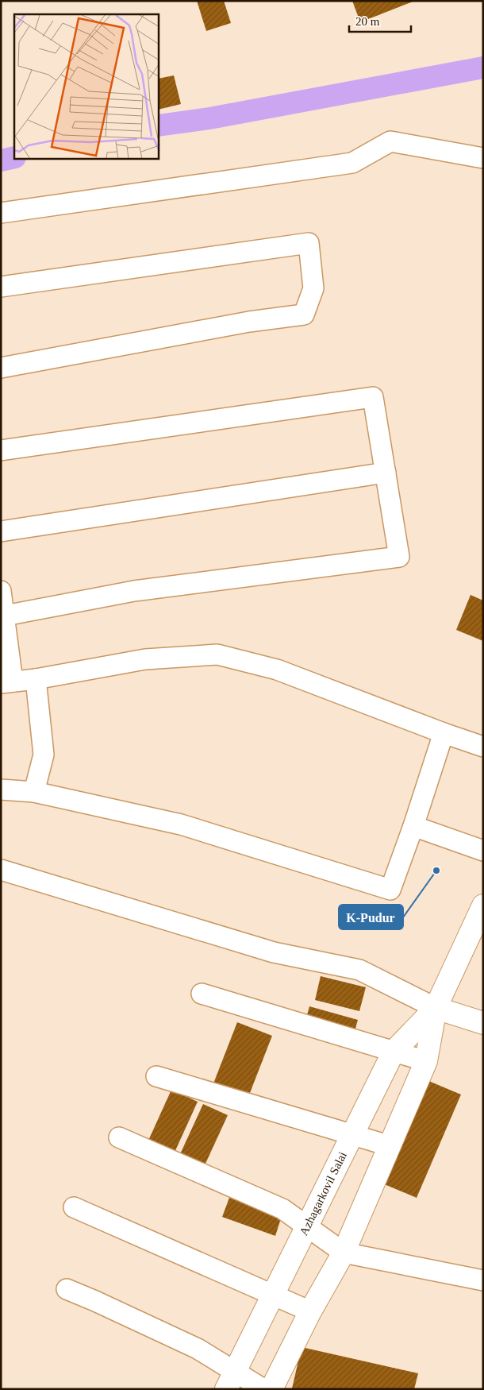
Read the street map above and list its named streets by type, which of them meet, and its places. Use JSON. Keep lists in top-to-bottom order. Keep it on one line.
{"streets":{"main road":["Azhagarkovil Salai"]},"places":["K-Pudur"],"scale_bar":"20 m"}
